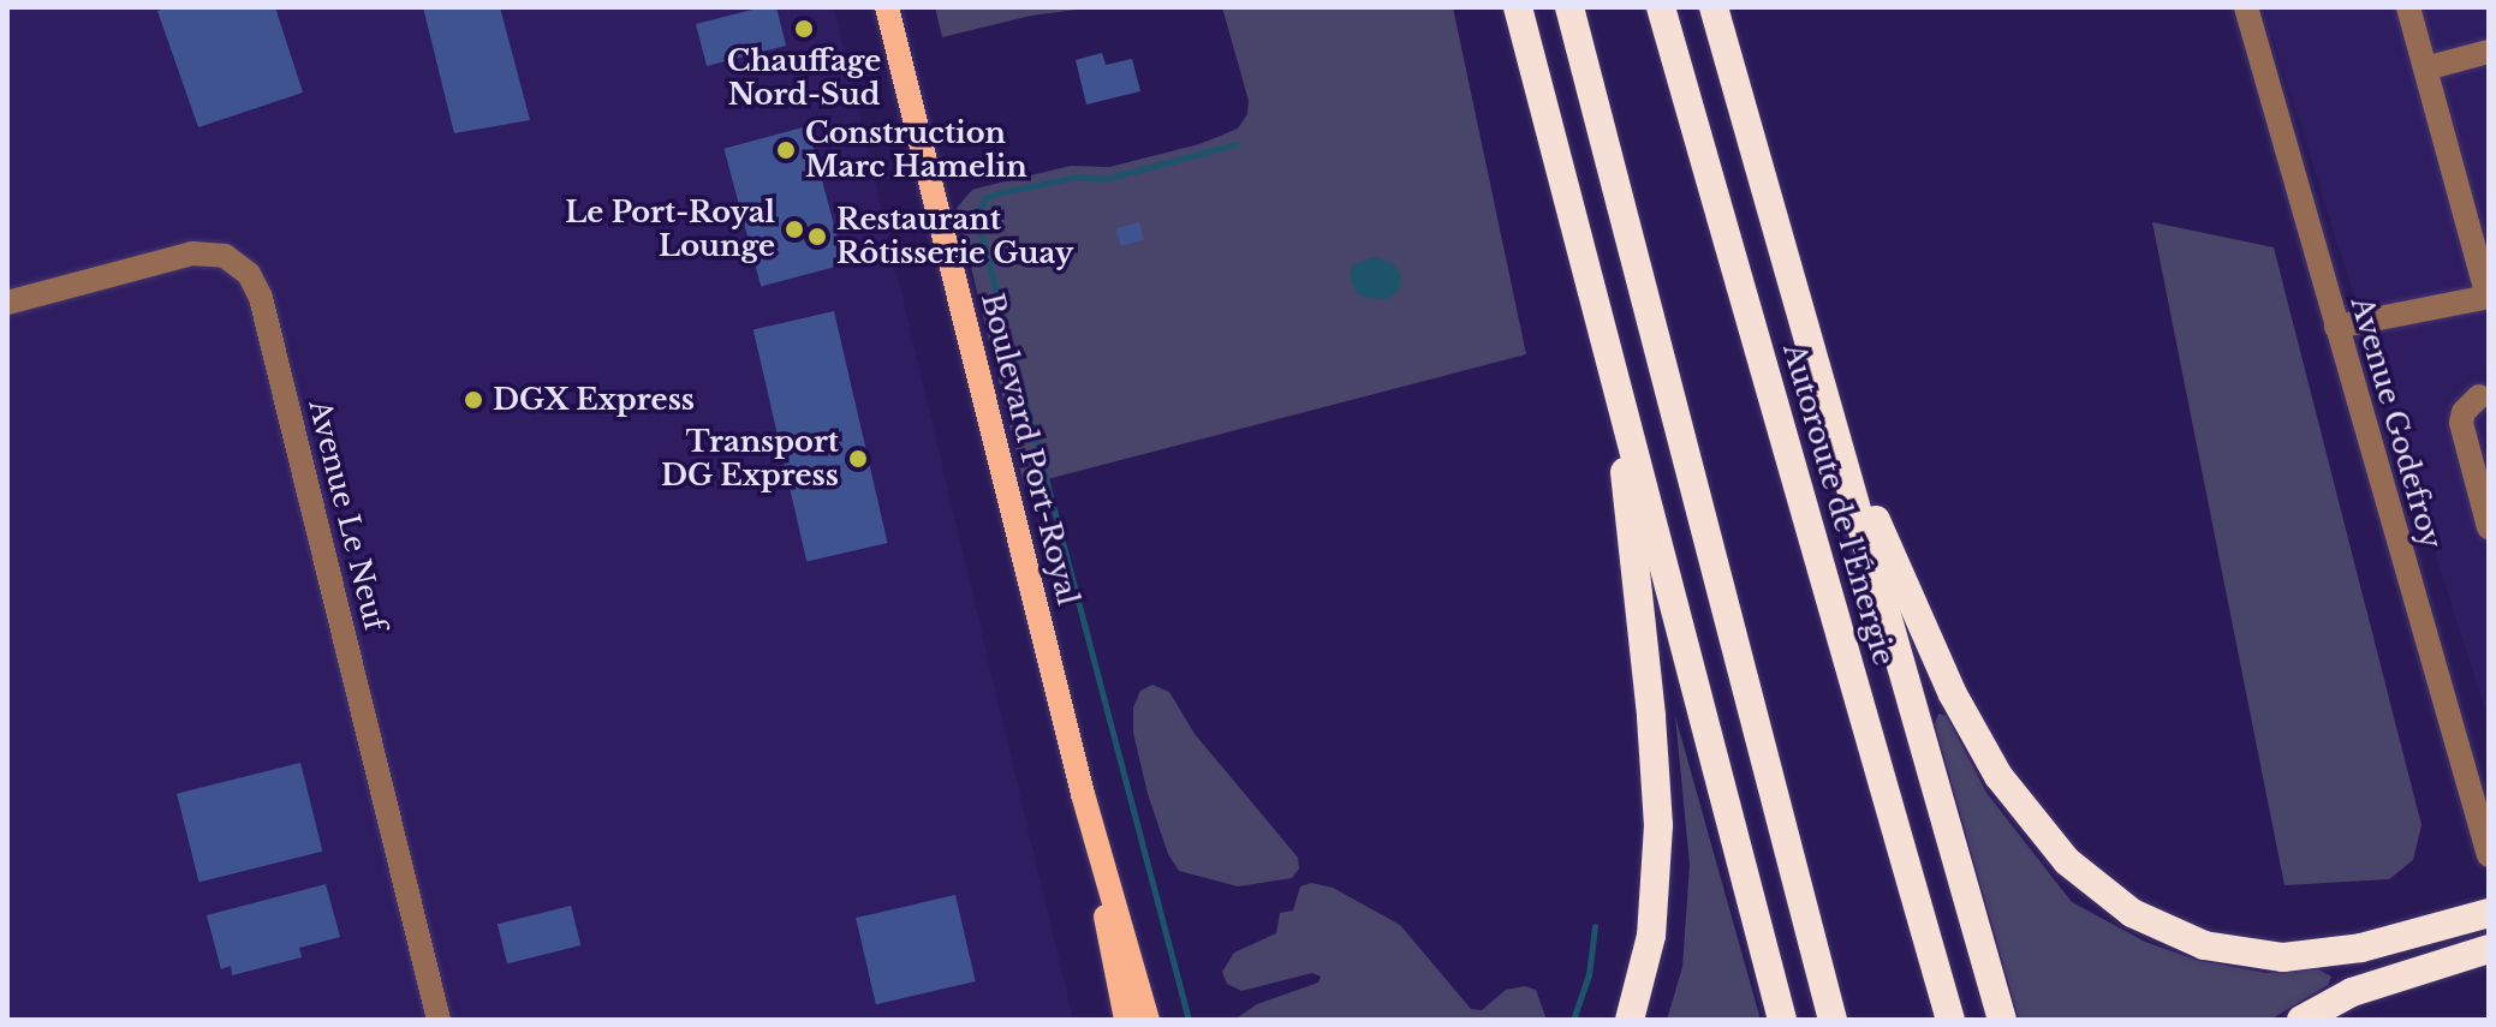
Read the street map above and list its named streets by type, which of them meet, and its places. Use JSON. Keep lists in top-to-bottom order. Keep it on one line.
{"streets":{"highway":["Autoroute de l'Énergie"],"main road":["Boulevard Port-Royal"],"street":["Avenue Godefroy","Avenue Le Neuf"]},"places":["Chauffage Nord-Sud","Construction Marc Hamelin","Le Port-Royal Lounge","Restaurant Rôtisserie Guay","DGX Express","Transport DG Express"]}
